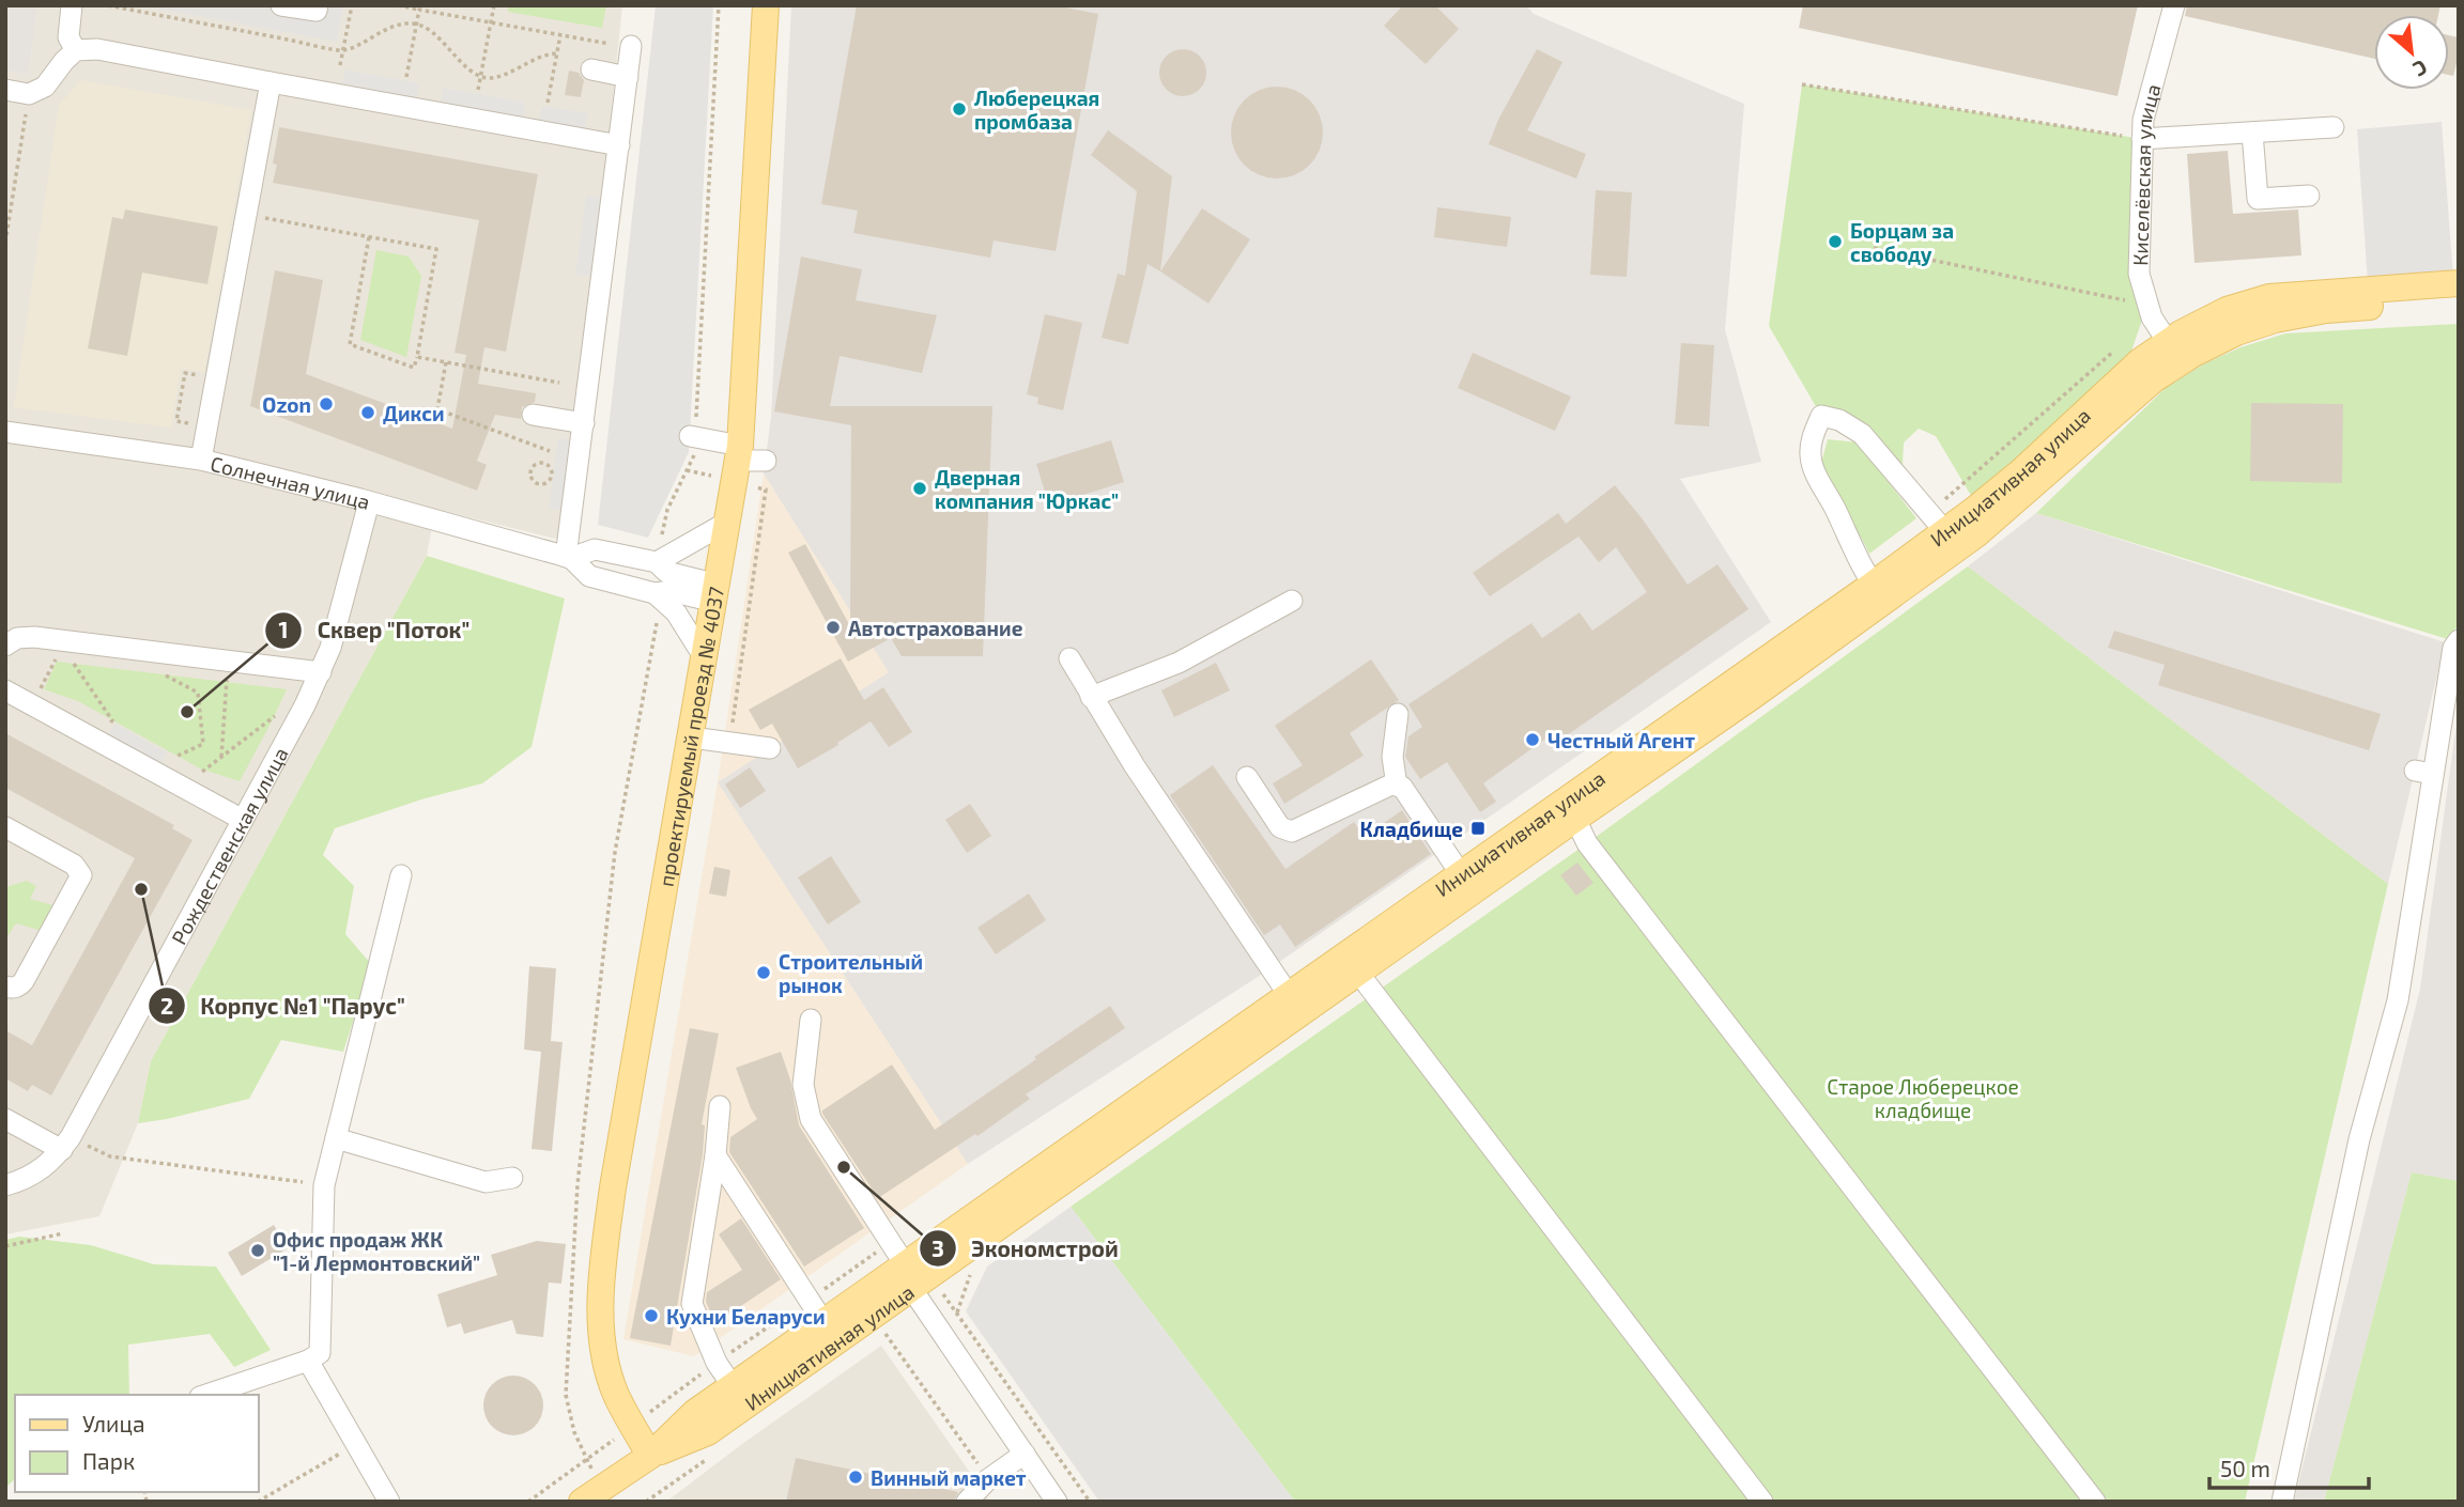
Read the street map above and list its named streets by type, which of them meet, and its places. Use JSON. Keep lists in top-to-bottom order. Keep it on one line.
{"streets":{"main road":["Инициативная улица","проектируемый проезд № 4037"],"street":["Киселёвская улица","Солнечная улица","Рождественская улица"]},"crossings":[["Киселёвская улица","Инициативная улица"],["Инициативная улица","проектируемый проезд № 4037"],["Солнечная улица","Рождественская улица"]],"parks":["Старое Люберецкое кладбище"],"places":{"other":["Люберецкая промбаза","Борцам за свободу","Ozon","Дикси","Дверная компания \"Юркас\"","Автострахование","Сквер \"Поток\"","Честный Агент","Корпус №1 \"Парус\"","Строительный рынок","Экономстрой","Офис продаж ЖК \"1-й Лермонтовский\"","Кухни Беларуси","Винный маркет"],"transit":["Кладбище"]},"legend":["Улица","Парк"],"scale_bar":"50 m","north":"bottom right"}
